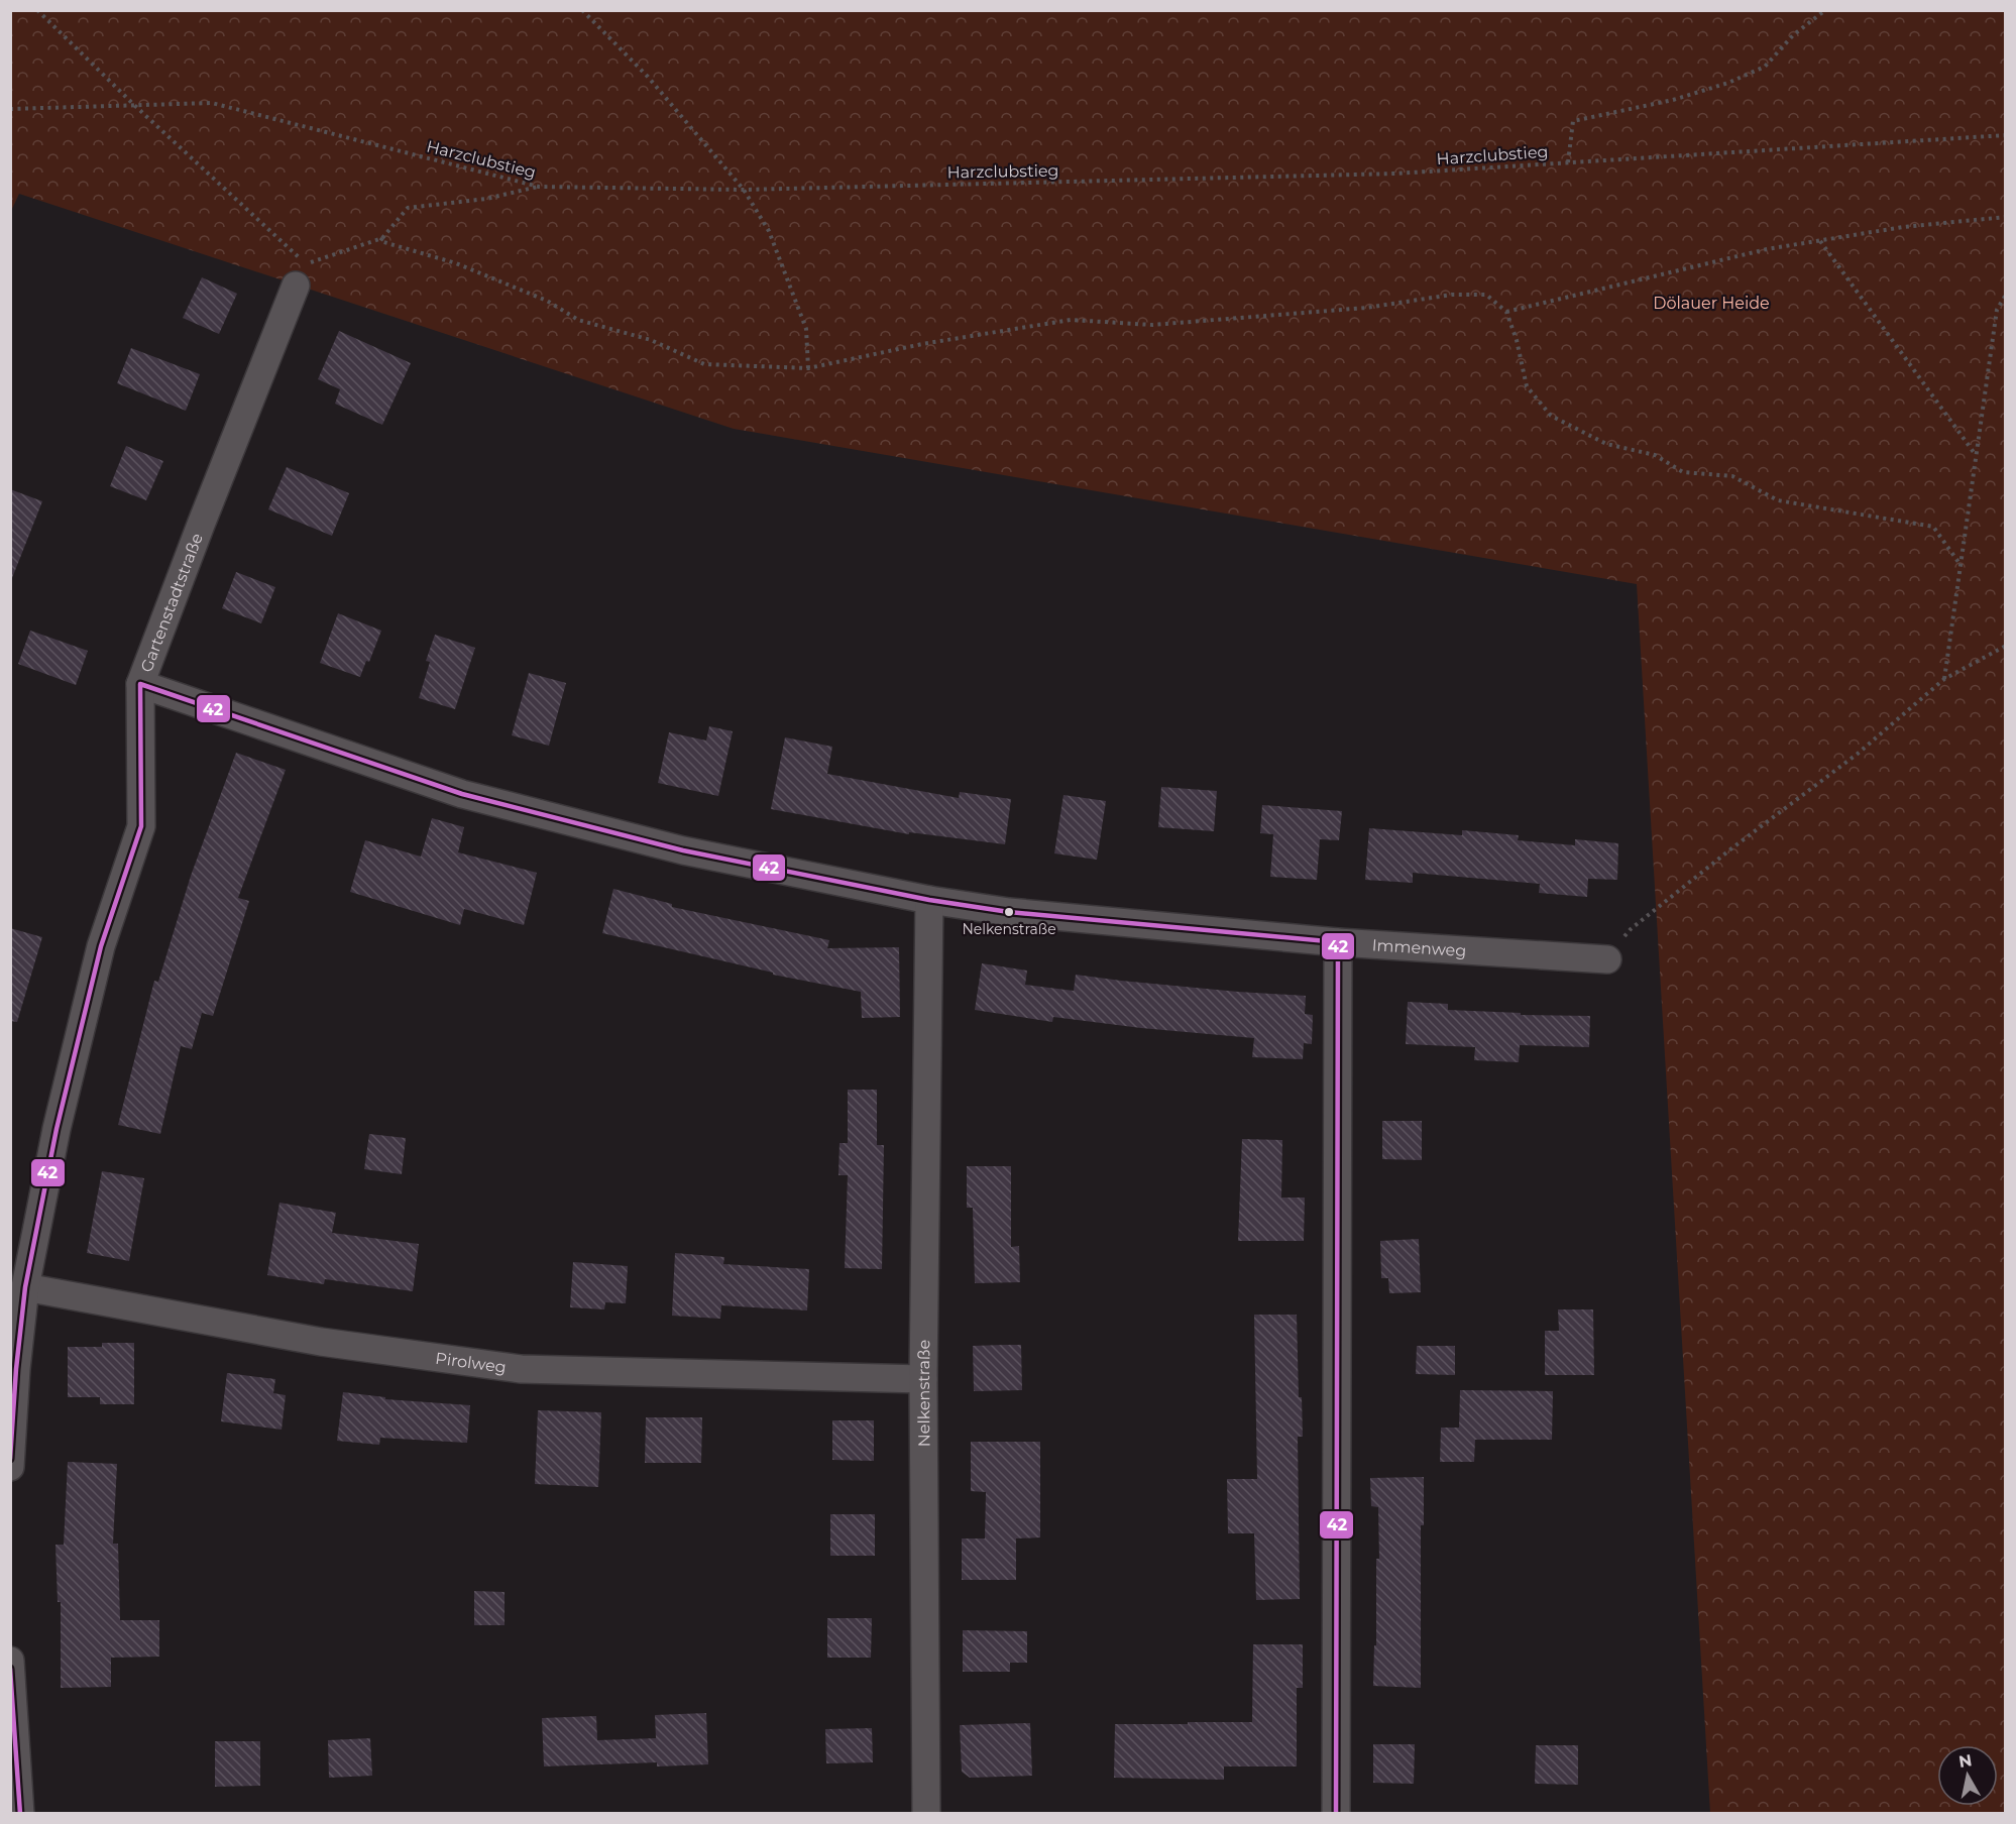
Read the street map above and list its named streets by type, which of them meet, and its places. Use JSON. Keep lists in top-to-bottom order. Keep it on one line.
{"streets":{"street":["Gartenstadtstraße","Immenweg","Pirolweg","Nelkenstraße"],"path":["Harzclubstieg"]},"crossings":[["Gartenstadtstraße","Immenweg"],["Gartenstadtstraße","Pirolweg"],["Immenweg","Nelkenstraße"],["Pirolweg","Nelkenstraße"]],"parks":["Dölauer Heide"],"places":["Nelkenstraße"],"lines":["transit line 42"],"north":"top"}
